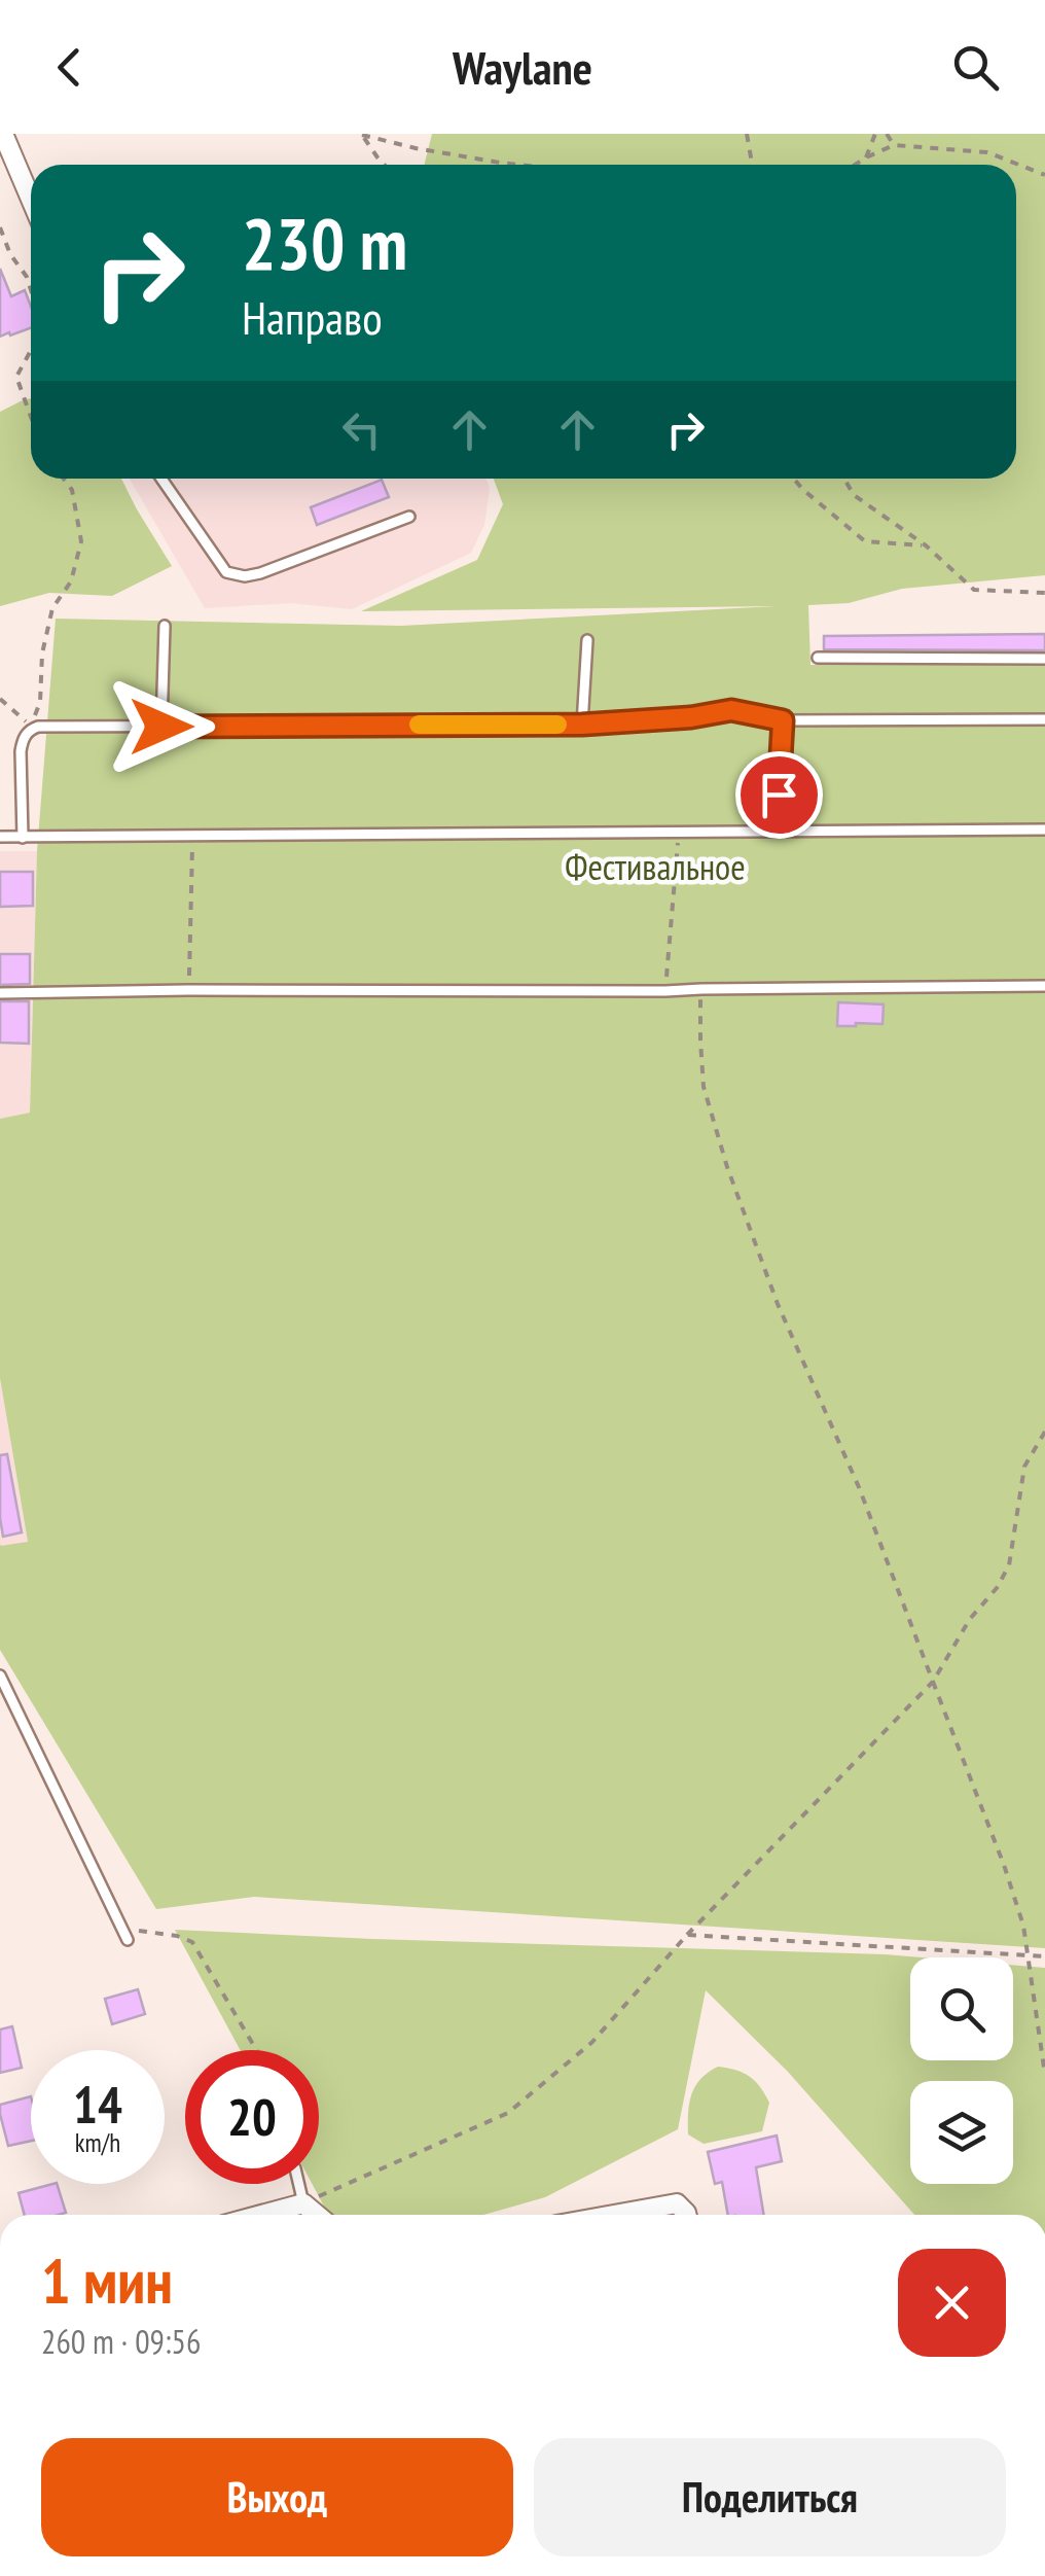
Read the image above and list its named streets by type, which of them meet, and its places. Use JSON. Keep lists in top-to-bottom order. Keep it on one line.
{"parks":["Фестивальное"],"page":{"header":"Waylane","turn":["230 m","Направо"],"speed":"14 km/h","limit":"20","heading":["1 мин","260 m · 09:56"],"buttons":["Выход","Поделиться"]}}
